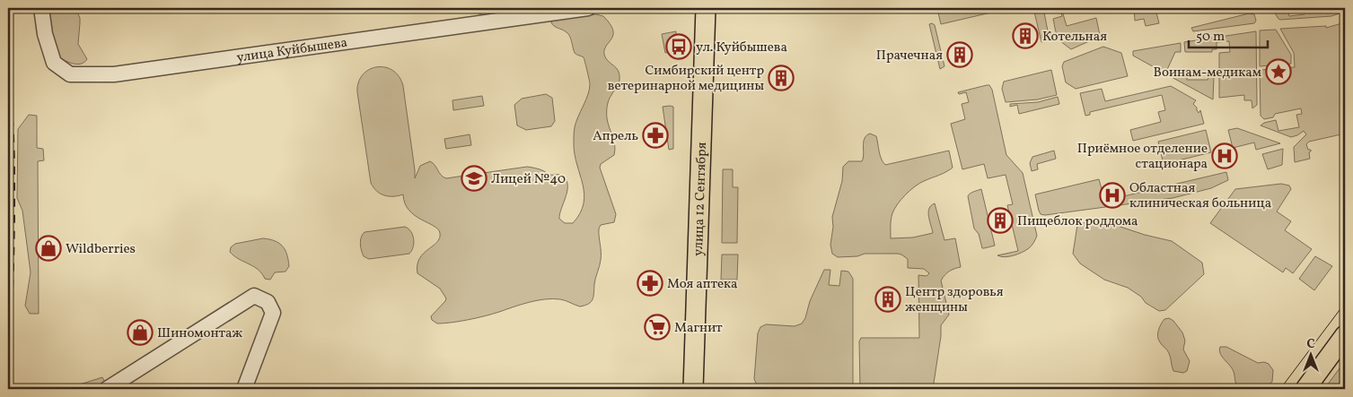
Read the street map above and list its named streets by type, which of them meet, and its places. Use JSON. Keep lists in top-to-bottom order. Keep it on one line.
{"streets":{"main road":["улица 12 Сентября"],"street":["улица Куйбышева"]},"places":{"building":["Котельная","Прачечная","Симбирский центр ветеринарной медицины","Пищеблок роддома","Центр здоровья женщины"],"bus stop":["ул. Куйбышева"],"place":["Воинам-медикам"],"pharmacy":["Апрель","Моя аптека"],"hospital":["Приёмное отделение стационара","Областная клиническая больница"],"school or university":["Лицей №40"],"shop":["Wildberries","Шиномонтаж"],"supermarket":["Магнит"]},"scale_bar":"50 m","north":"top"}
